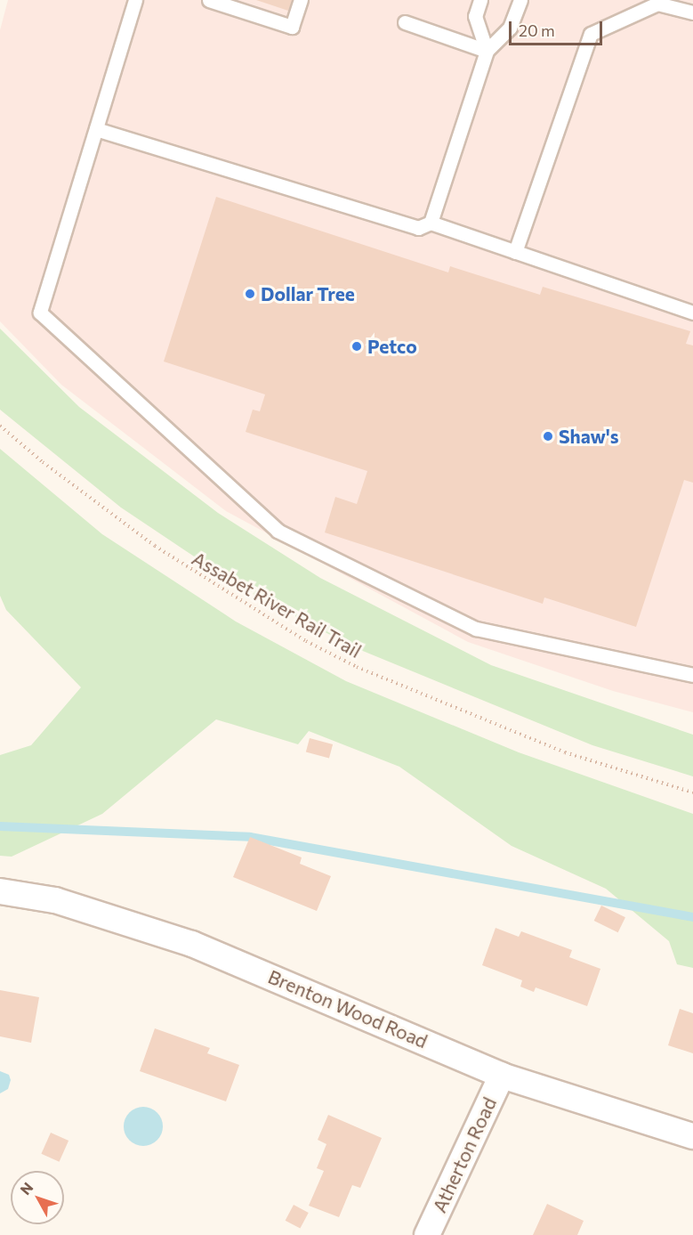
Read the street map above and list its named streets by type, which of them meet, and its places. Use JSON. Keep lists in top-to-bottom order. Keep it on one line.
{"streets":{"street":["Brenton Wood Road","Atherton Road"],"path":["Assabet River Rail Trail"]},"crossings":[["Brenton Wood Road","Atherton Road"]],"places":["Dollar Tree","Petco","Shaw's"],"scale_bar":"20 m","north":"top left"}
